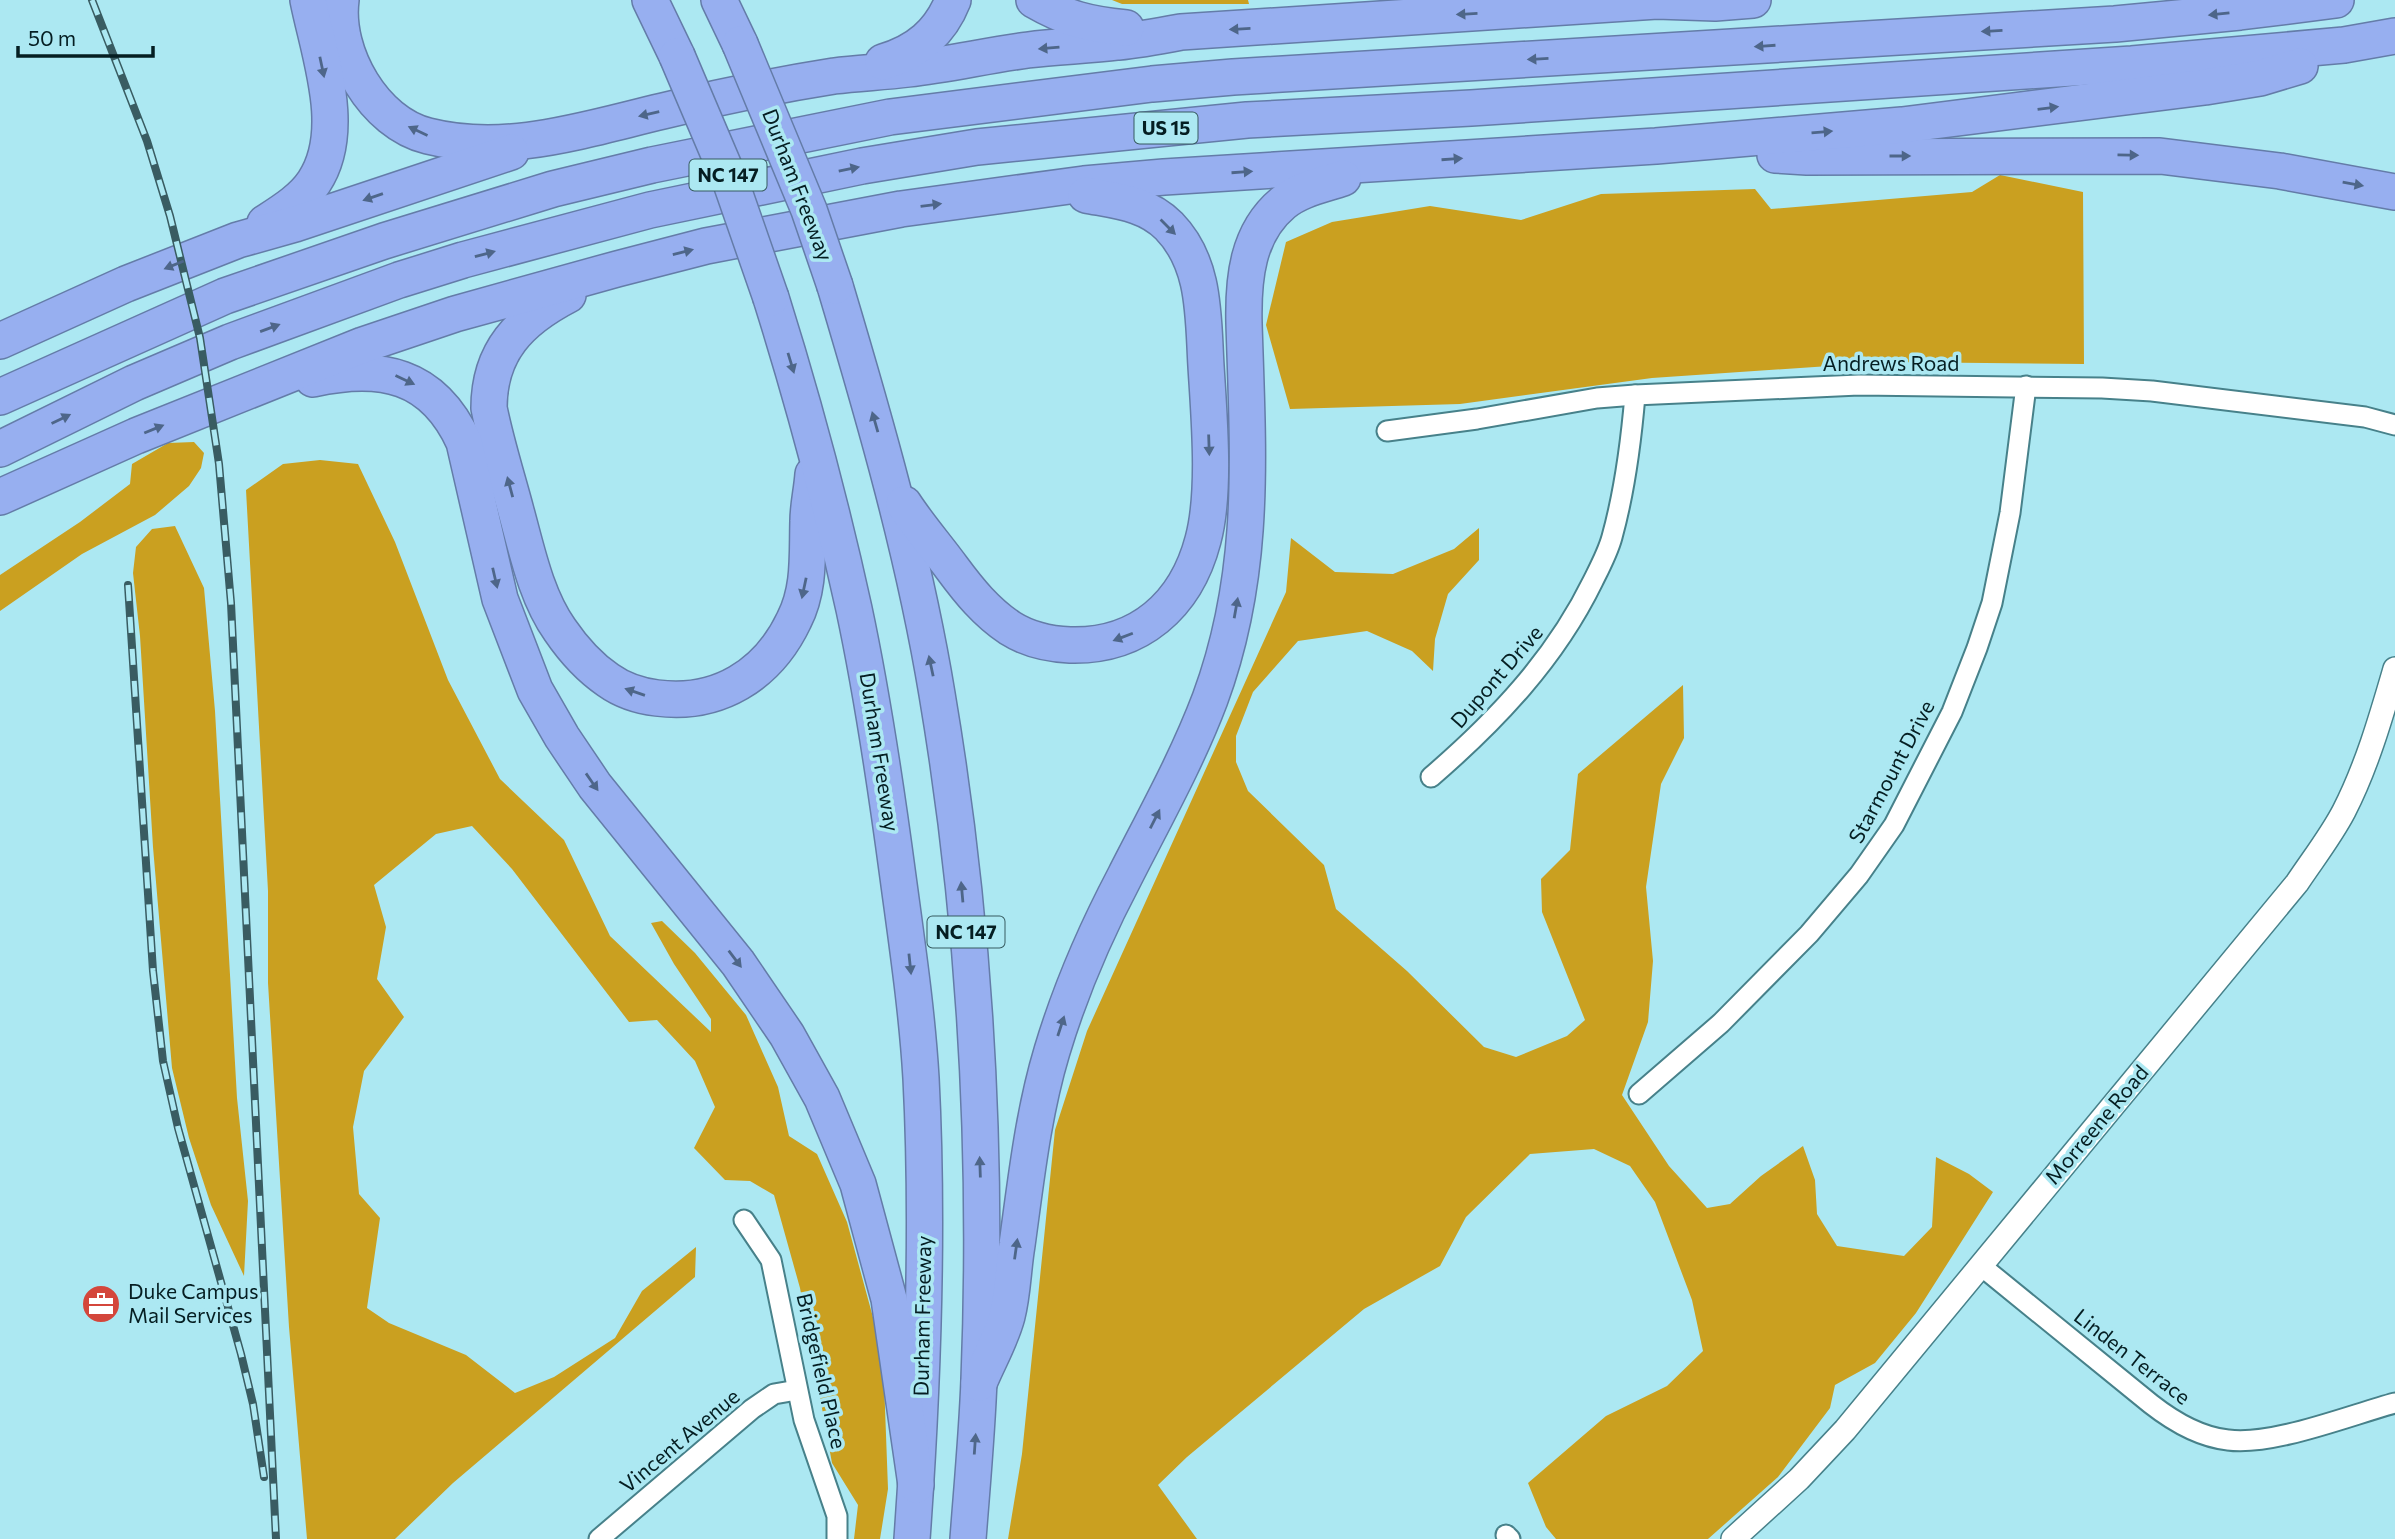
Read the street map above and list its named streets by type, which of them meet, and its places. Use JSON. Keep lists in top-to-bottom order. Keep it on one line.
{"streets":{"highway":["US 15","NC 147","Durham Freeway"],"street":["Andrews Road","Dupont Drive","Starmount Drive","Morreene Road","Linden Terrace","Bridgefield Place","Vincent Avenue"]},"crossings":[["Andrews Road","Dupont Drive"],["Andrews Road","Starmount Drive"],["Morreene Road","Linden Terrace"],["Bridgefield Place","Vincent Avenue"]],"places":{"office":["Duke Campus Mail Services"]},"scale_bar":"50 m"}
